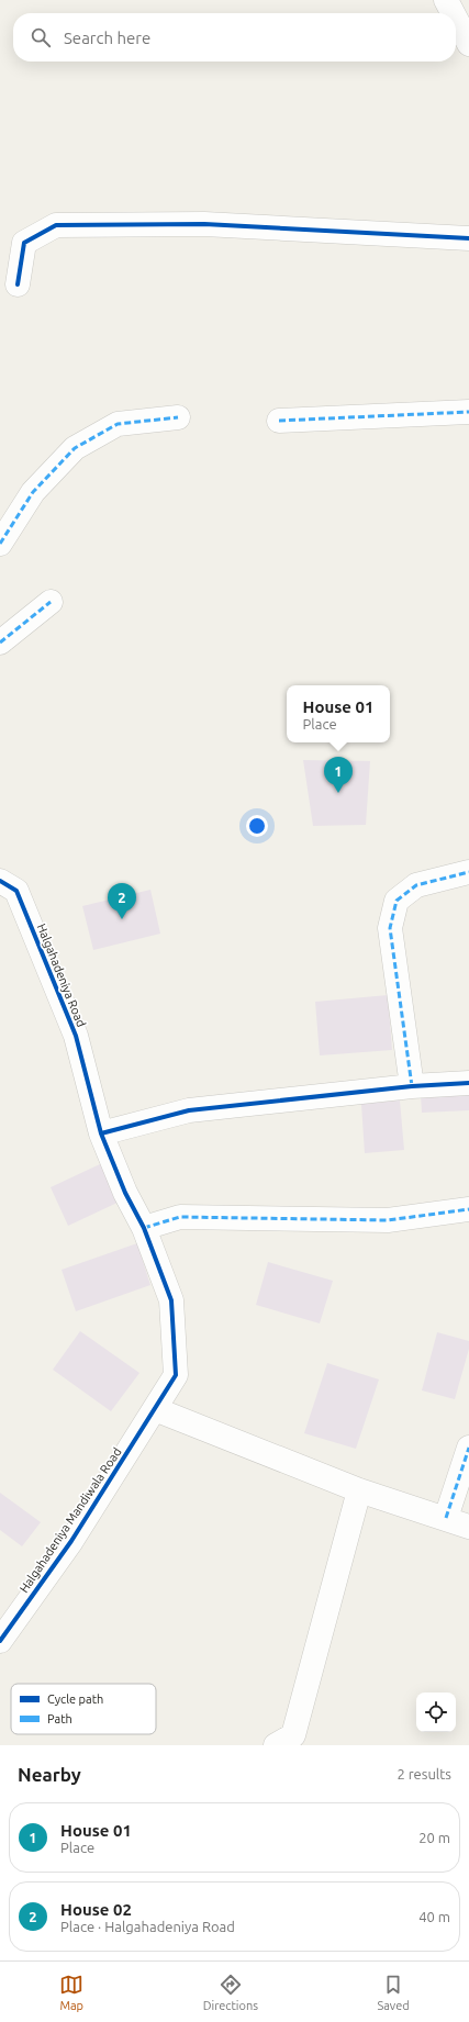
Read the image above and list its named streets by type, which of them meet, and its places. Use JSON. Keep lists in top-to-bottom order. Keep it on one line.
{"streets":{"street":["Halgahadeniya Road","Halgahadeniya Mandiwala Road"]},"crossings":[["Halgahadeniya Road","Halgahadeniya Mandiwala Road"]],"legend":["Cycle path","Path"],"page":{"search":"Search here","popup":["House 01","Place"],"pins":["1","2"],"heading":["Nearby","2 results"],"list":[{"mark":"1","name":"House 01","note":"Place","value":"20 m"},{"mark":"2","name":"House 02","note":"Place · Halgahadeniya Road","value":"40 m"}],"nav":["Map","Directions","Saved"]}}
